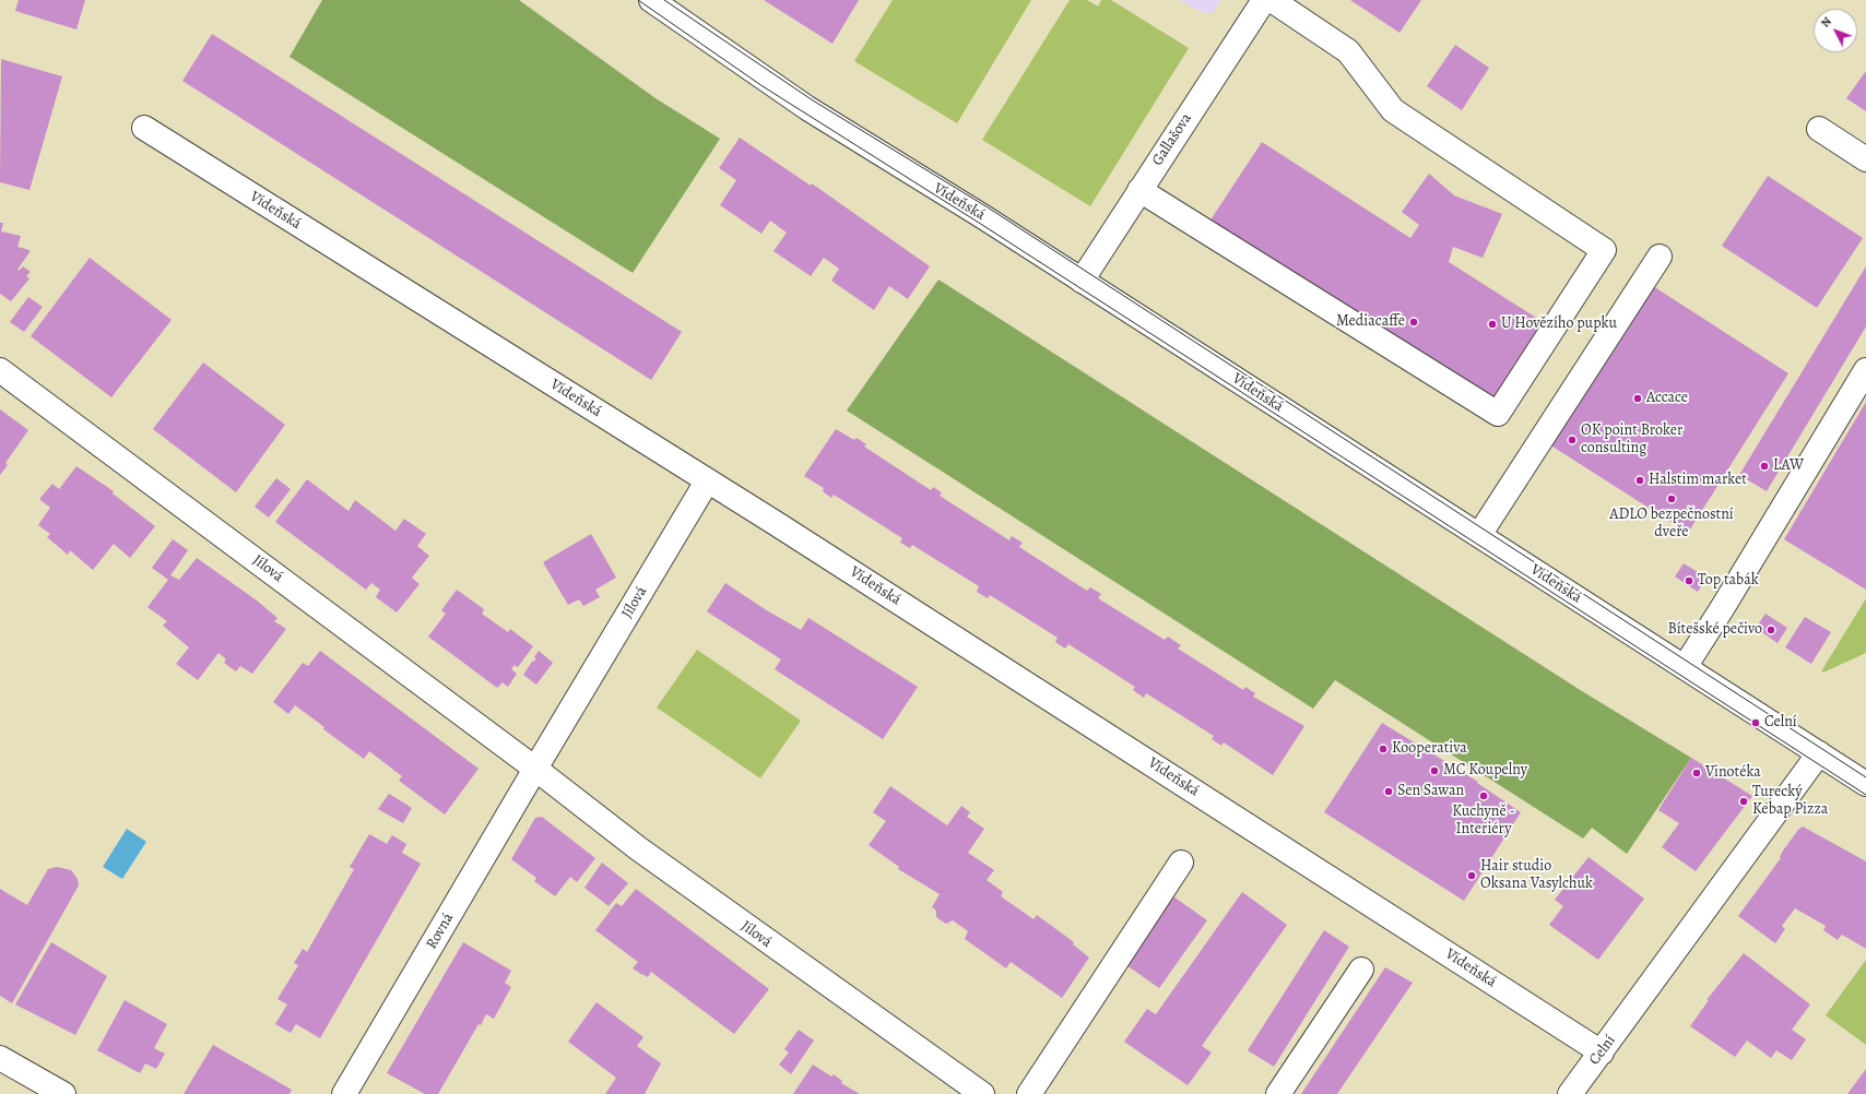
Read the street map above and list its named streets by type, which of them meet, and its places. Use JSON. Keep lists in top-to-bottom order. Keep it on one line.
{"streets":{"street":["Gallašova","Vídeňská","Jílová","Rovná","Celní"]},"crossings":[["Gallašova","Vídeňská"],["Vídeňská","Jílová"],["Vídeňská","Celní"],["Jílová","Rovná"]],"places":["Mediacaffe","U Hovězího pupku","Accace","OK point Broker consulting","LAW","Halstim market","ADLO bezpečnostní dveře","Top tabák","Bítešské pečivo","Celní","Kooperativa","MC Koupelny","Vinotéka","Sen Sawan","Kuchyně - Interiéry","Turecký Kebap Pizza","Hair studio Oksana Vasylchuk"],"north":"top left"}
